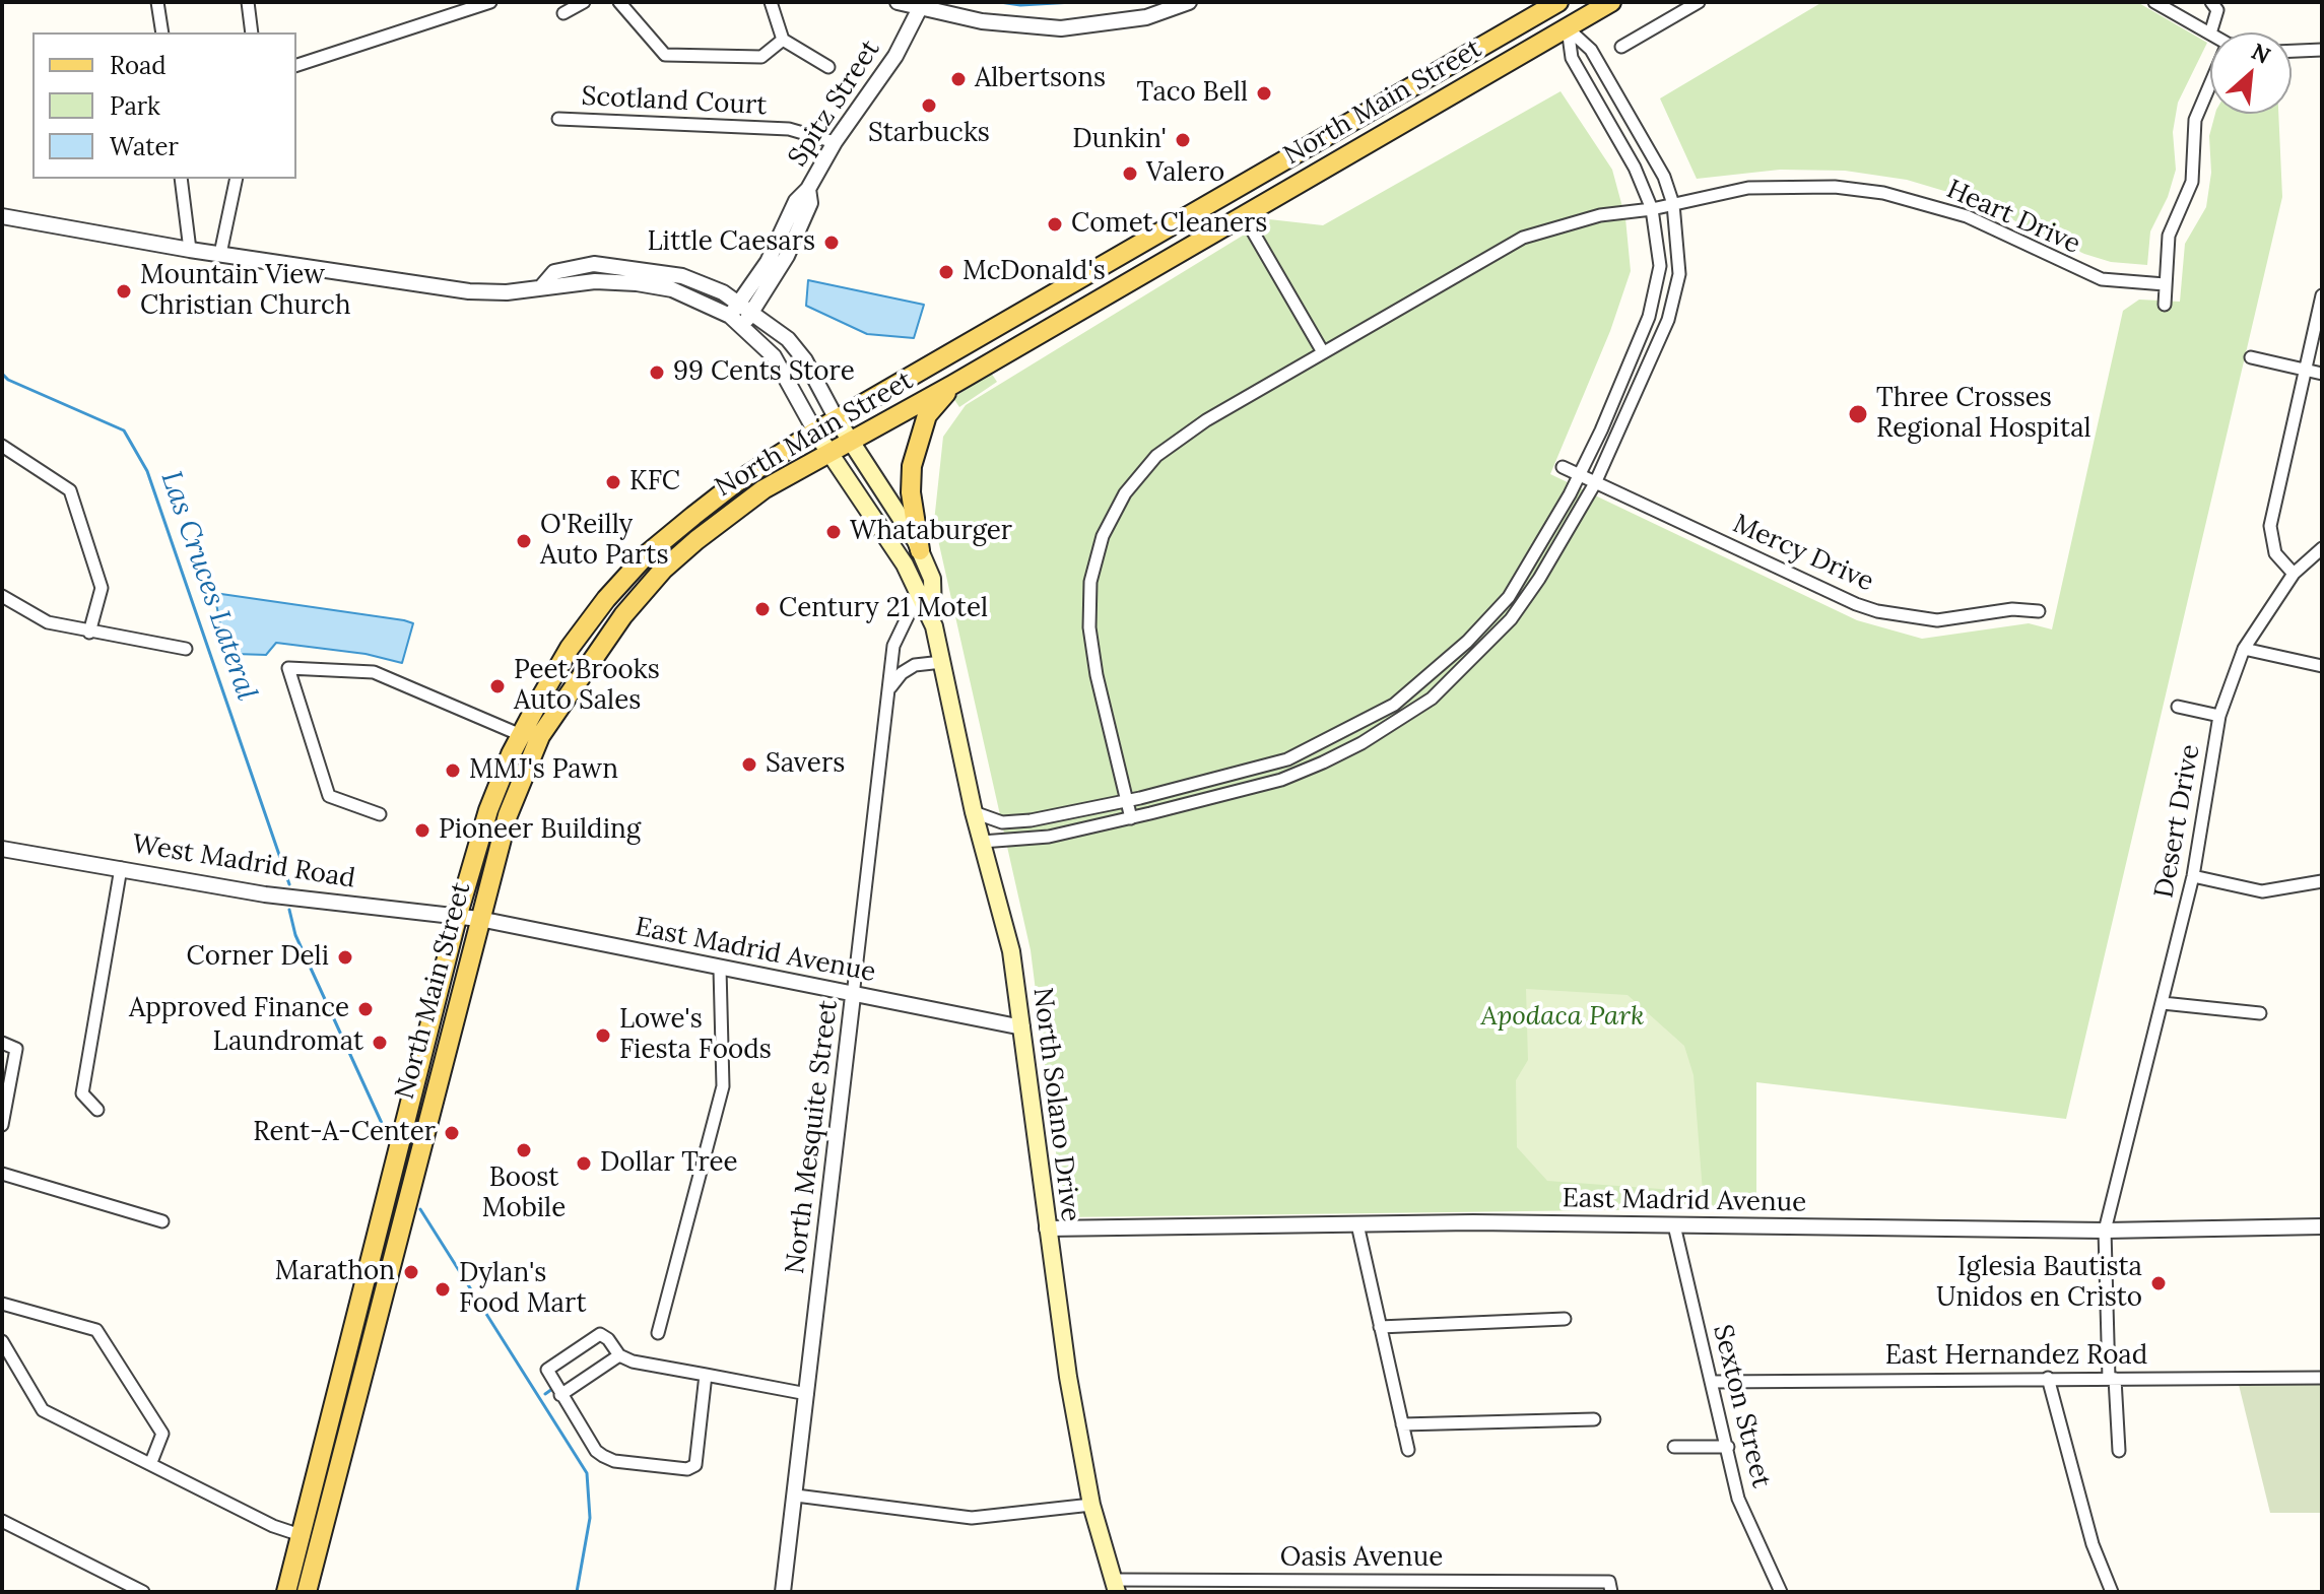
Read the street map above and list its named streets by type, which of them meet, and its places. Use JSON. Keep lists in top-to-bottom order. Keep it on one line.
{"streets":{"main road":["North Main Street","North Solano Drive"],"street":["Scotland Court","Spitz Street","Heart Drive","Mercy Drive","Desert Drive","West Madrid Road","East Madrid Avenue","North Mesquite Street","East Hernandez Road","Sexton Street","Oasis Avenue"]},"crossings":[["Scotland Court","Spitz Street"],["North Main Street","West Madrid Road"],["North Main Street","East Madrid Avenue"],["North Main Street","North Solano Drive"],["Desert Drive","East Madrid Avenue"],["Desert Drive","East Hernandez Road"],["West Madrid Road","East Madrid Avenue"],["East Madrid Avenue","North Solano Drive"],["East Madrid Avenue","North Mesquite Street"],["East Madrid Avenue","Sexton Street"],["North Solano Drive","North Mesquite Street"],["North Solano Drive","Oasis Avenue"],["East Hernandez Road","Sexton Street"]],"water":["Las Cruces Lateral"],"parks":["Apodaca Park"],"places":["Albertsons","Taco Bell","Starbucks","Dunkin'","Valero","Comet Cleaners","Little Caesars","McDonald's","Mountain View Christian Church","99 Cents Store","Three Crosses Regional Hospital","KFC","Whataburger","O'Reilly Auto Parts","Century 21 Motel","Peet Brooks Auto Sales","Savers","MMJ's Pawn","Pioneer Building","Corner Deli","Approved Finance","Lowe's Fiesta Foods","Laundromat","Rent-A-Center","Boost Mobile","Dollar Tree","Marathon","Iglesia Bautista Unidos en Cristo","Dylan's Food Mart"],"legend":["Road","Park","Water"],"north":"top right"}
